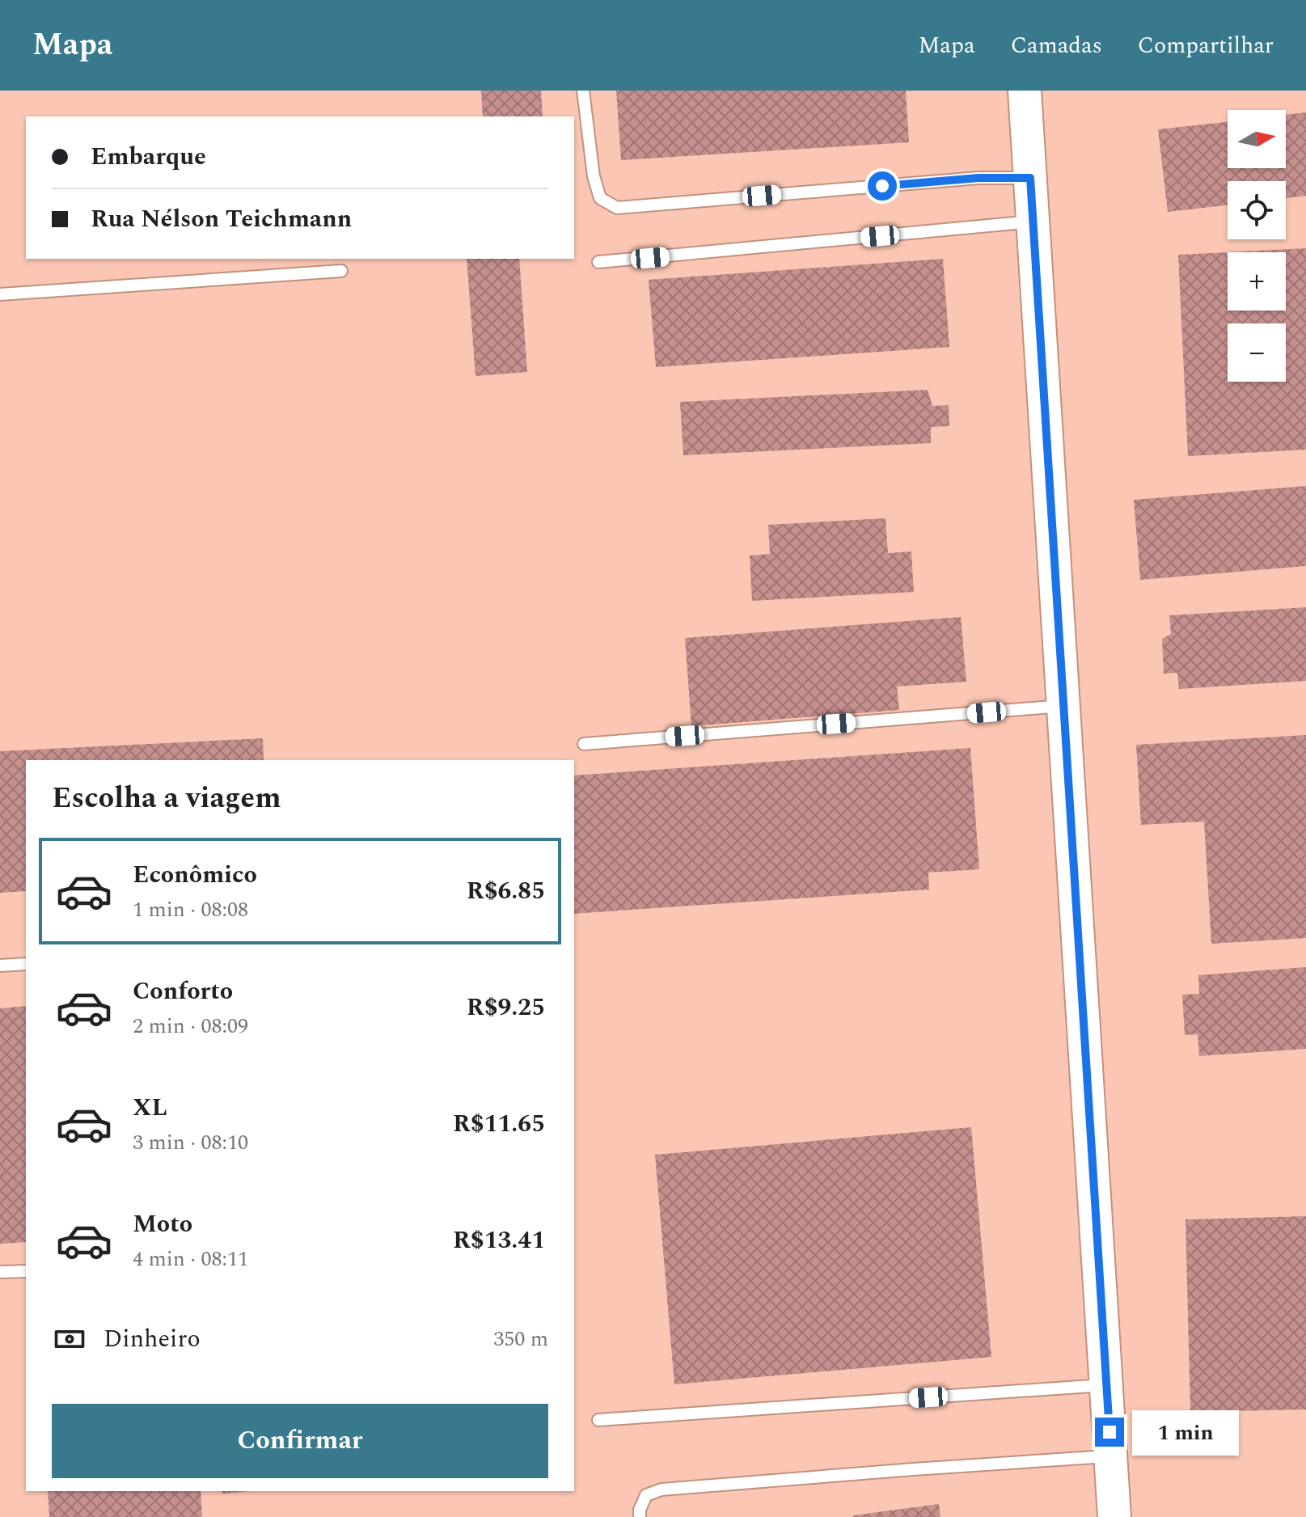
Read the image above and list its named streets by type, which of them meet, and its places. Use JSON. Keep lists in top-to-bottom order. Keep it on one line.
{"north":"right","page":{"header":"Mapa","nav":["Mapa","Camadas","Compartilhar"],"map_buttons":["+","−"],"banner":["Embarque","Rua Nélson Teichmann"],"heading":"Escolha a viagem","list":[{"name":"Econômico","note":"1 min · 08:08","value":"R$6.85"},{"name":"Conforto","note":"2 min · 08:09","value":"R$9.25"},{"name":"XL","note":"3 min · 08:10","value":"R$11.65"},{"name":"Moto","note":"4 min · 08:11","value":"R$13.41"}],"pay":["Dinheiro","350 m"],"buttons":"Confirmar","bubble":"1 min"}}
